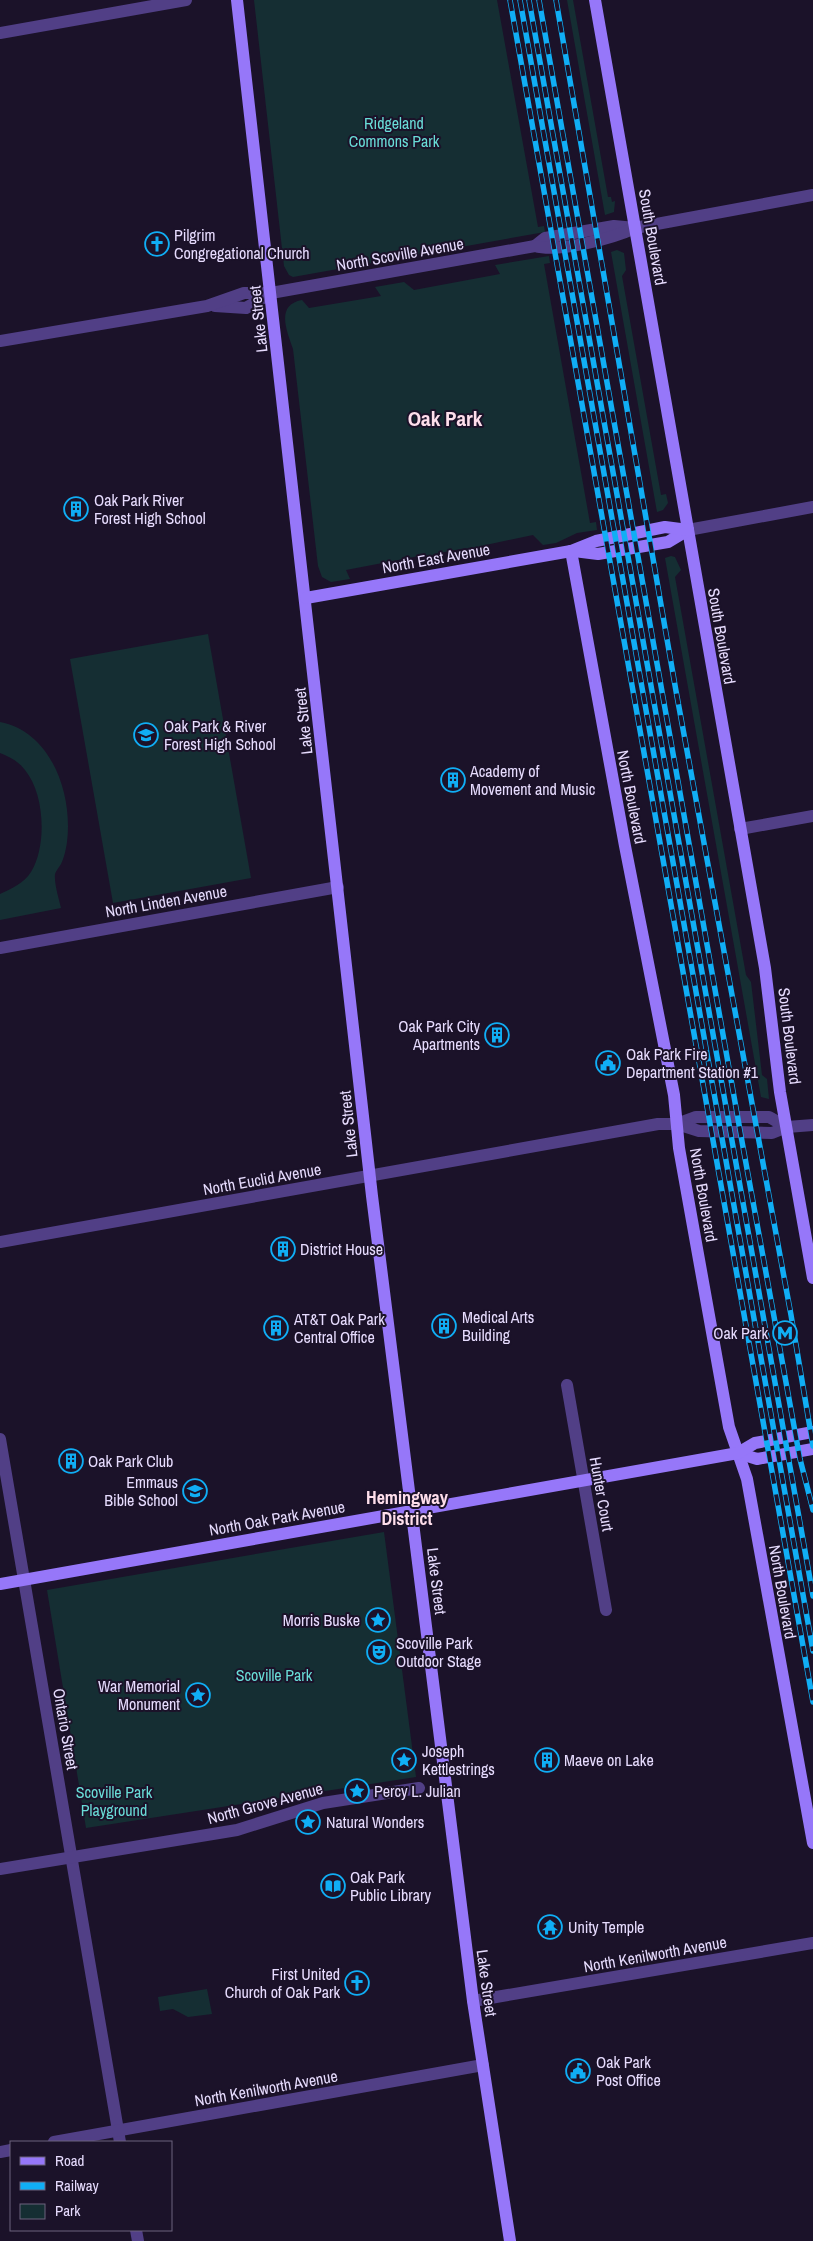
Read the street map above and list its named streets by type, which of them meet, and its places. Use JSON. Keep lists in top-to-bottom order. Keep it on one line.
{"streets":{"street":["South Boulevard","North Scoville Avenue","Lake Street","North East Avenue","North Boulevard","North Linden Avenue","North Euclid Avenue","Hunter Court","North Oak Park Avenue","Ontario Street","North Grove Avenue","North Kenilworth Avenue"]},"crossings":[["South Boulevard","North Scoville Avenue"],["South Boulevard","North East Avenue"],["South Boulevard","North Euclid Avenue"],["North Scoville Avenue","Lake Street"],["Lake Street","North East Avenue"],["Lake Street","North Linden Avenue"],["Lake Street","North Euclid Avenue"],["Lake Street","North Oak Park Avenue"],["Lake Street","North Kenilworth Avenue"],["North East Avenue","North Boulevard"],["North Boulevard","North Euclid Avenue"],["North Boulevard","North Oak Park Avenue"],["Hunter Court","North Oak Park Avenue"],["North Oak Park Avenue","Ontario Street"],["Ontario Street","North Grove Avenue"],["Ontario Street","North Kenilworth Avenue"]],"districts":["Oak Park","Hemingway District"],"parks":["Ridgeland Commons Park","Scoville Park","Scoville Park Playground"],"places":{"church":["Pilgrim Congregational Church","First United Church of Oak Park"],"building":["Oak Park River Forest High School","Academy of Movement and Music","Oak Park City Apartments","District House","Medical Arts Building","AT&T Oak Park Central Office","Oak Park Club","Maeve on Lake"],"school or university":["Oak Park & River Forest High School","Emmaus Bible School"],"public building":["Oak Park Fire Department Station #1","Oak Park Post Office"],"metro station":["Oak Park"],"place":["Morris Buske","War Memorial Monument","Joseph Kettlestrings","Percy L. Julian","Natural Wonders"],"theatre":["Scoville Park Outdoor Stage"],"library":["Oak Park Public Library"],"temple":["Unity Temple"]},"legend":["Road","Railway","Park"]}
